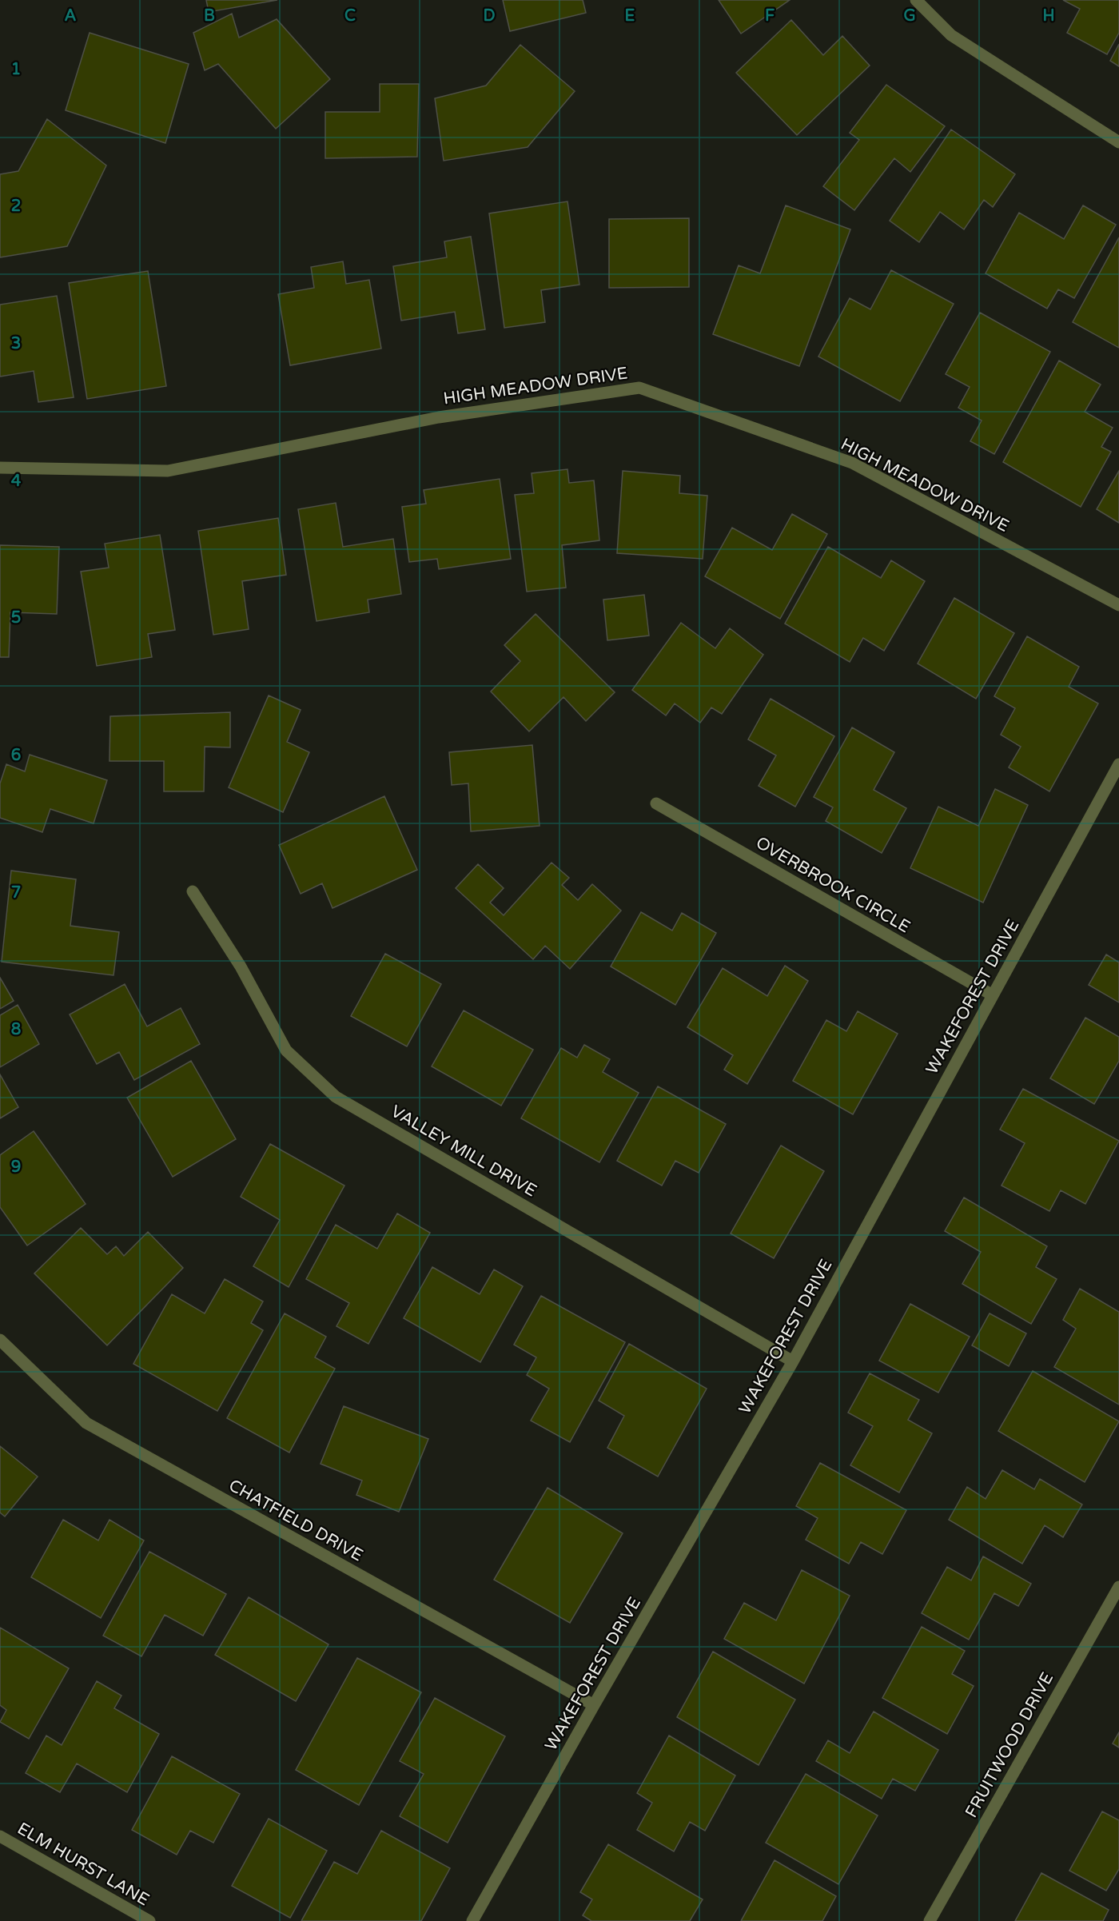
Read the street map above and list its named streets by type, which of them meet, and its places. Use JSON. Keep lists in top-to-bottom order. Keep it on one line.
{"streets":{"street":["HIGH MEADOW DRIVE","OVERBROOK CIRCLE","WAKEFOREST DRIVE","VALLEY MILL DRIVE","CHATFIELD DRIVE","FRUITWOOD DRIVE","ELM HURST LANE"]},"crossings":[["OVERBROOK CIRCLE","WAKEFOREST DRIVE"],["WAKEFOREST DRIVE","VALLEY MILL DRIVE"],["WAKEFOREST DRIVE","CHATFIELD DRIVE"]],"grid":{"columns":["A","B","C","D","E","F","G","H"],"rows":["1","2","3","4","5","6","7","8","9"]}}
